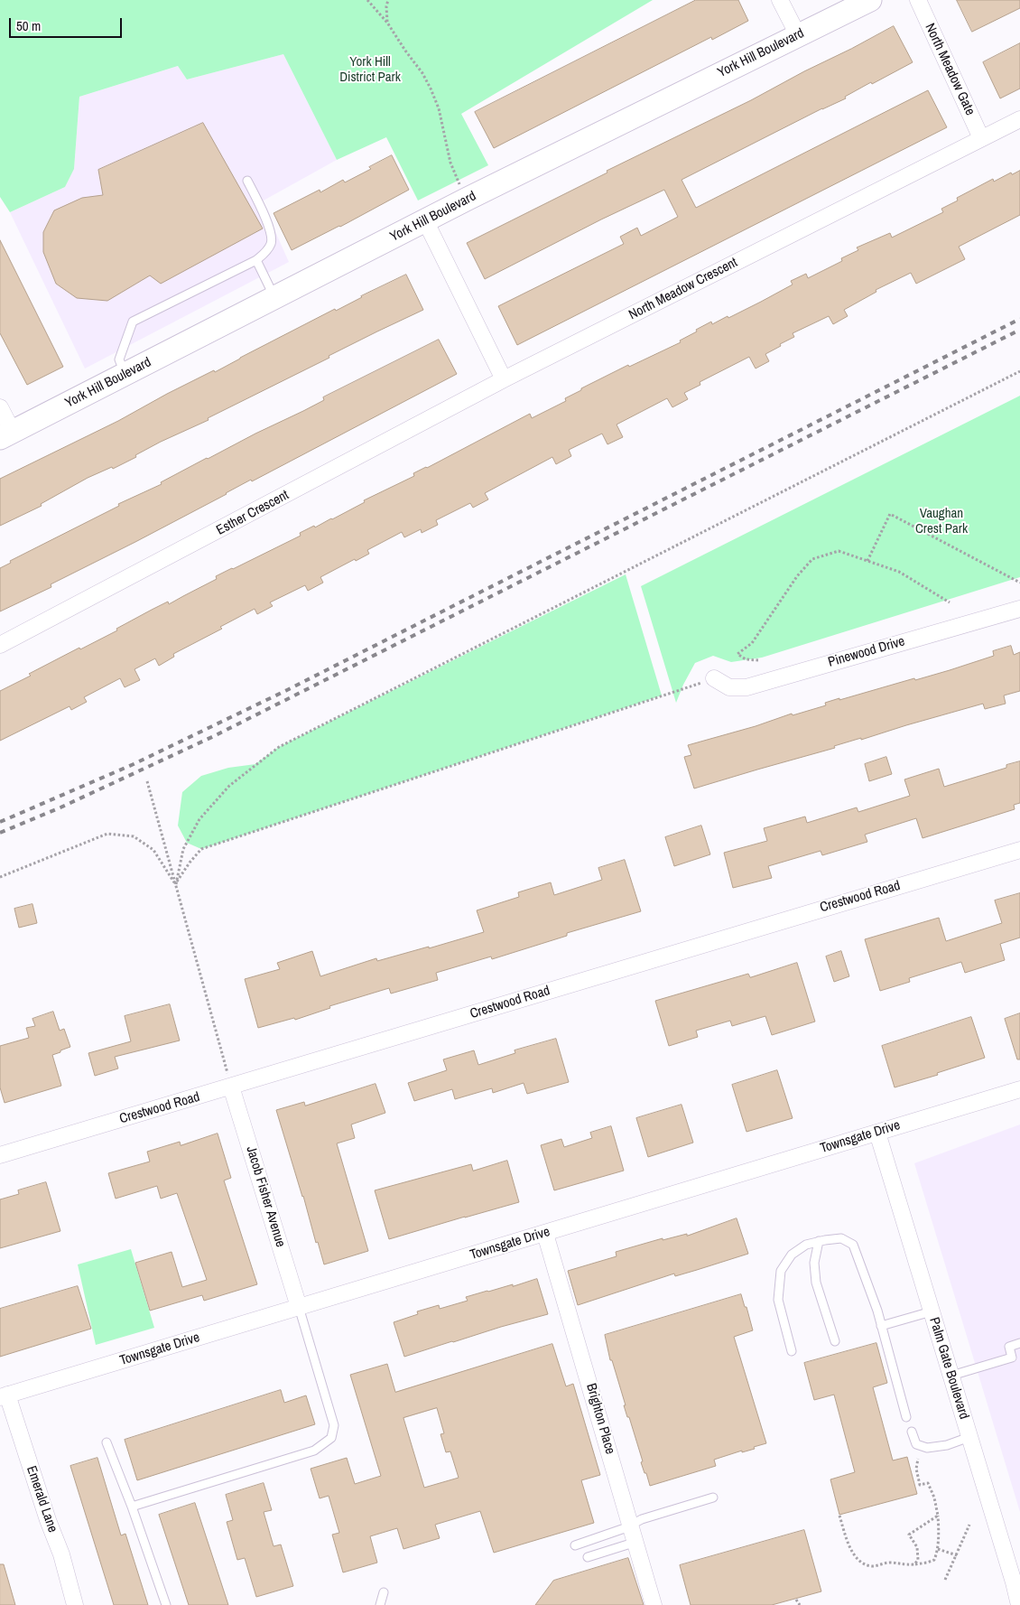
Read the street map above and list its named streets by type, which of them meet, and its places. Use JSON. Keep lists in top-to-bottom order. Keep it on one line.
{"streets":{"street":["York Hill Boulevard","North Meadow Gate","North Meadow Crescent","Esther Crescent","Pinewood Drive","Crestwood Road","Townsgate Drive","Jacob Fisher Avenue","Palm Gate Boulevard","Brighton Place","Emerald Lane"]},"crossings":[["North Meadow Gate","North Meadow Crescent"],["North Meadow Crescent","Esther Crescent"],["Crestwood Road","Jacob Fisher Avenue"],["Townsgate Drive","Jacob Fisher Avenue"],["Townsgate Drive","Palm Gate Boulevard"],["Townsgate Drive","Brighton Place"],["Townsgate Drive","Emerald Lane"]],"parks":["York Hill District Park","Vaughan Crest Park"],"scale_bar":"50 m"}
